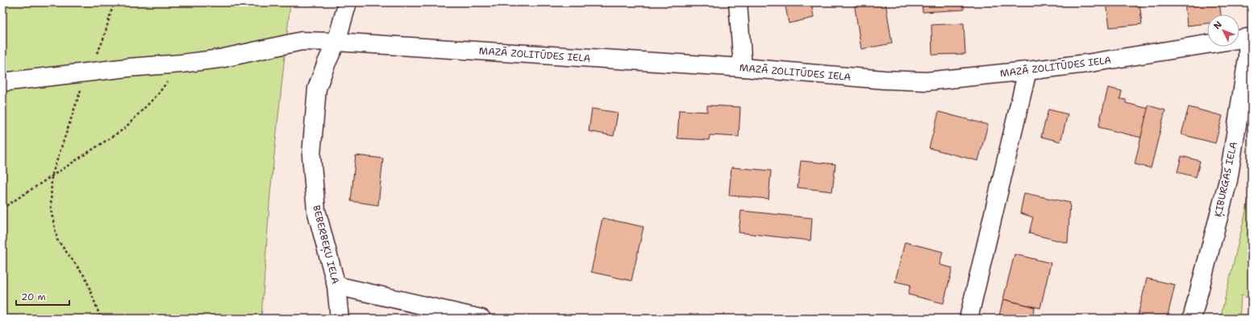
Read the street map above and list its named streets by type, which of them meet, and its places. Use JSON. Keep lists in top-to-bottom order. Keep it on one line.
{"streets":{"street":["MAZĀ ZOLITŪDES IELA","ĶIBURGAS IELA","BEBERBEĶU IELA"]},"crossings":[["MAZĀ ZOLITŪDES IELA","ĶIBURGAS IELA"],["MAZĀ ZOLITŪDES IELA","BEBERBEĶU IELA"]],"scale_bar":"20 m","north":"top left"}
